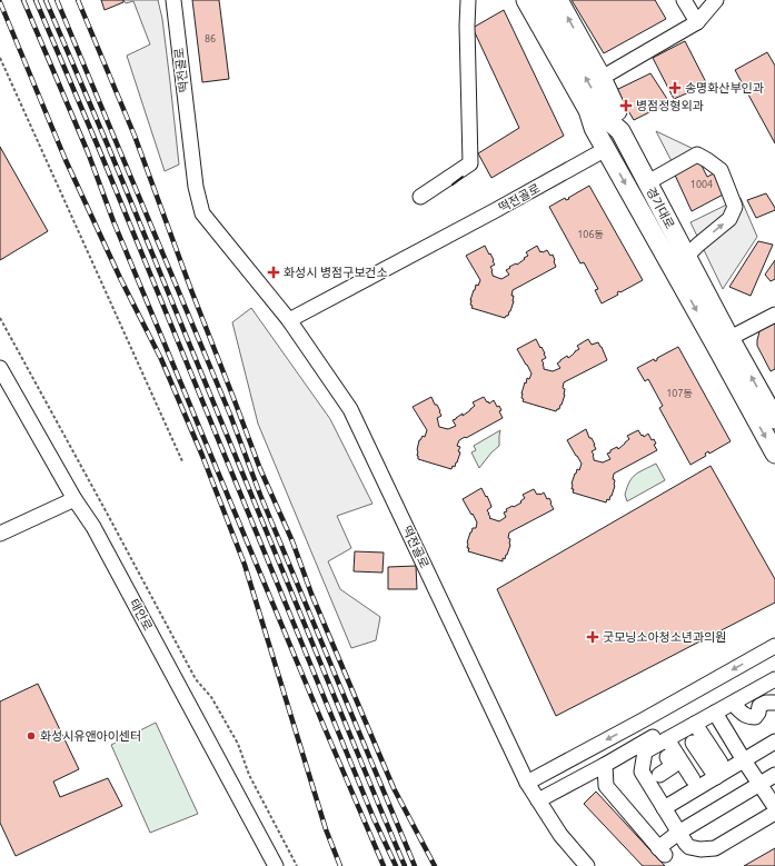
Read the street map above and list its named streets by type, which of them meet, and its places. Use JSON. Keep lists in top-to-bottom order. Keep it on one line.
{"streets":{"main road":["경기대로"],"street":["떡전골로","태안로"]},"crossings":[["떡전골로","경기대로"]],"places":{"health":["송명화산부인과","병점정형외과","화성시 병점구보건소","굿모닝소아청소년과의원"],"other":["화성시유앤아이센터"]},"house_numbers":["86","1004","106동","107동"]}
